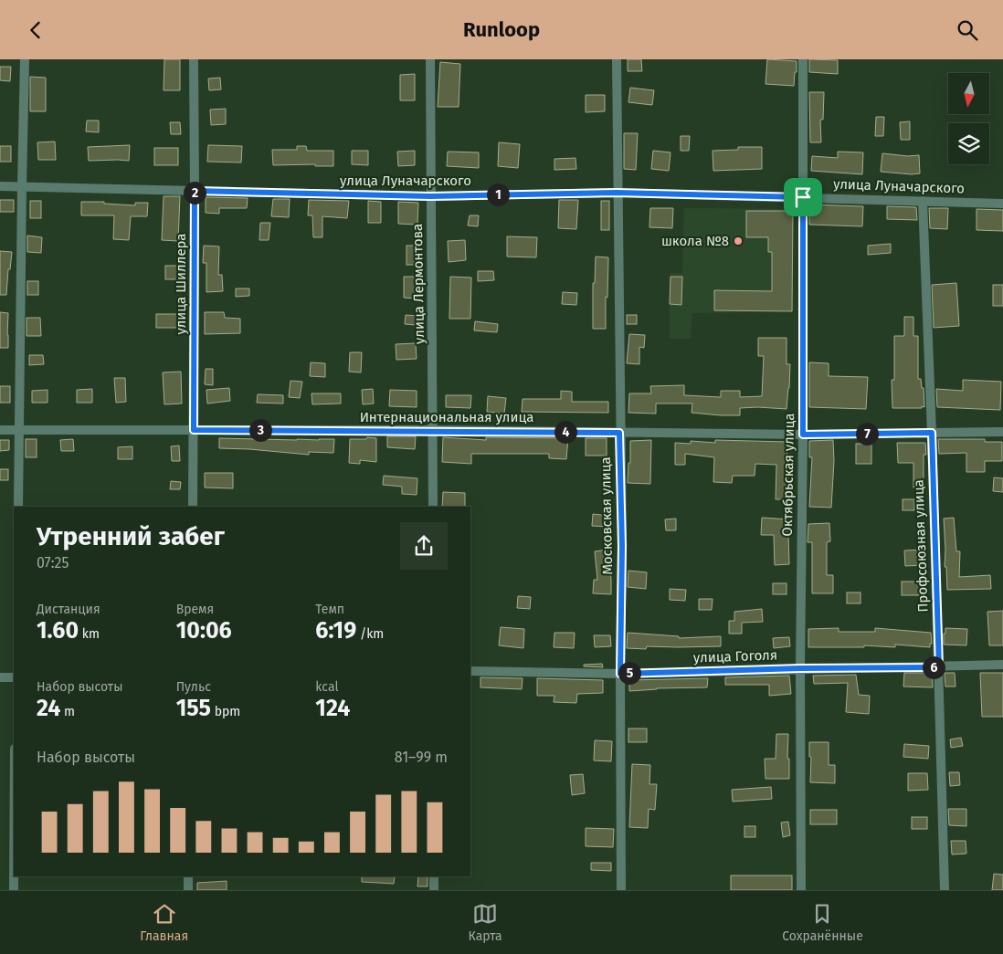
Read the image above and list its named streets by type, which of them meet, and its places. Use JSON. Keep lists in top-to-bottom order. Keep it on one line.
{"streets":{"street":["улица Луначарского","улица Шиллера","улица Лермонтова","Интернациональная улица","Октябрьская улица","Московская улица","Профсоюзная улица","улица Гоголя"]},"crossings":[["улица Луначарского","улица Шиллера"],["улица Луначарского","улица Лермонтова"],["улица Луначарского","Октябрьская улица"],["улица Луначарского","Московская улица"],["улица Луначарского","Профсоюзная улица"],["улица Шиллера","Интернациональная улица"],["улица Лермонтова","Интернациональная улица"],["Интернациональная улица","Октябрьская улица"],["Интернациональная улица","Московская улица"],["Интернациональная улица","Профсоюзная улица"],["Октябрьская улица","улица Гоголя"],["Московская улица","улица Гоголя"],["Профсоюзная улица","улица Гоголя"]],"places":["школа №8"],"north":"bottom","page":{"header":"Runloop","pins":["2","1","3","4","7","6","5"],"heading":["Утренний забег","07:25"],"stats":[["Дистанция","1.60 km"],["Время","10:06"],["Темп","6:19 /km"],["Набор высоты","24 m"],["Пульс","155 bpm"],["kcal","124"]],"chart":["Набор высоты","81–99 m"],"tabs":["Главная","Карта","Сохранённые"]}}
